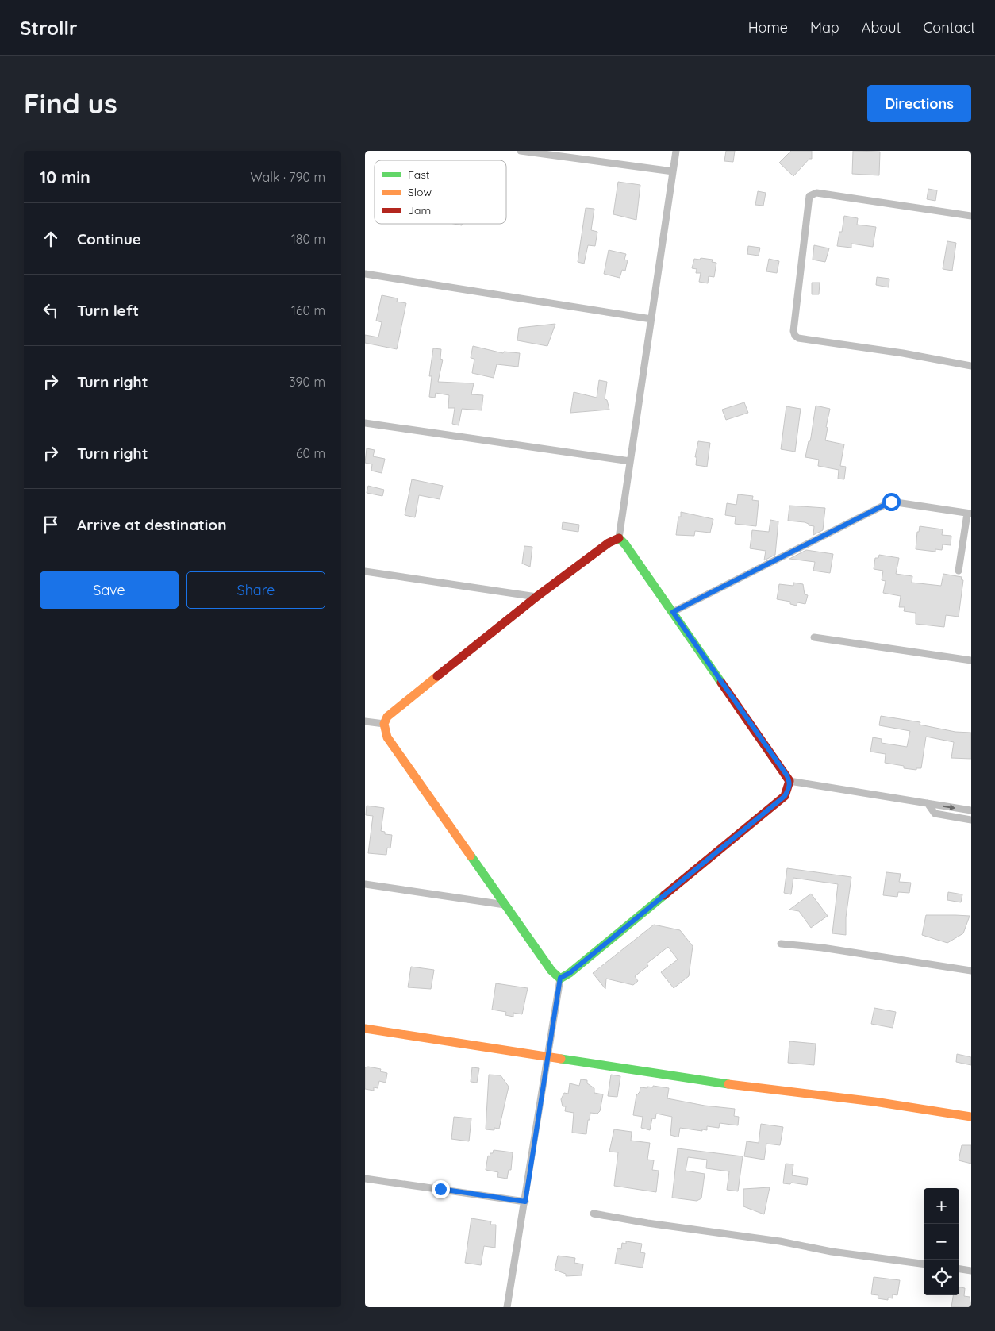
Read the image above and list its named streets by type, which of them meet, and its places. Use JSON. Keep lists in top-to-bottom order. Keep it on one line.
{"legend":["Fast","Slow","Jam"],"page":{"header":"Strollr","nav":["Home","Map","About","Contact"],"buttons":["Directions",["Save","Share"]],"title":"Find us","heading":["10 min","Walk · 790 m"],"list":[["Continue","180 m"],["Turn left","160 m"],["Turn right","390 m"],["Turn right","60 m"],"Arrive at destination"],"map_buttons":["+","−"]}}
